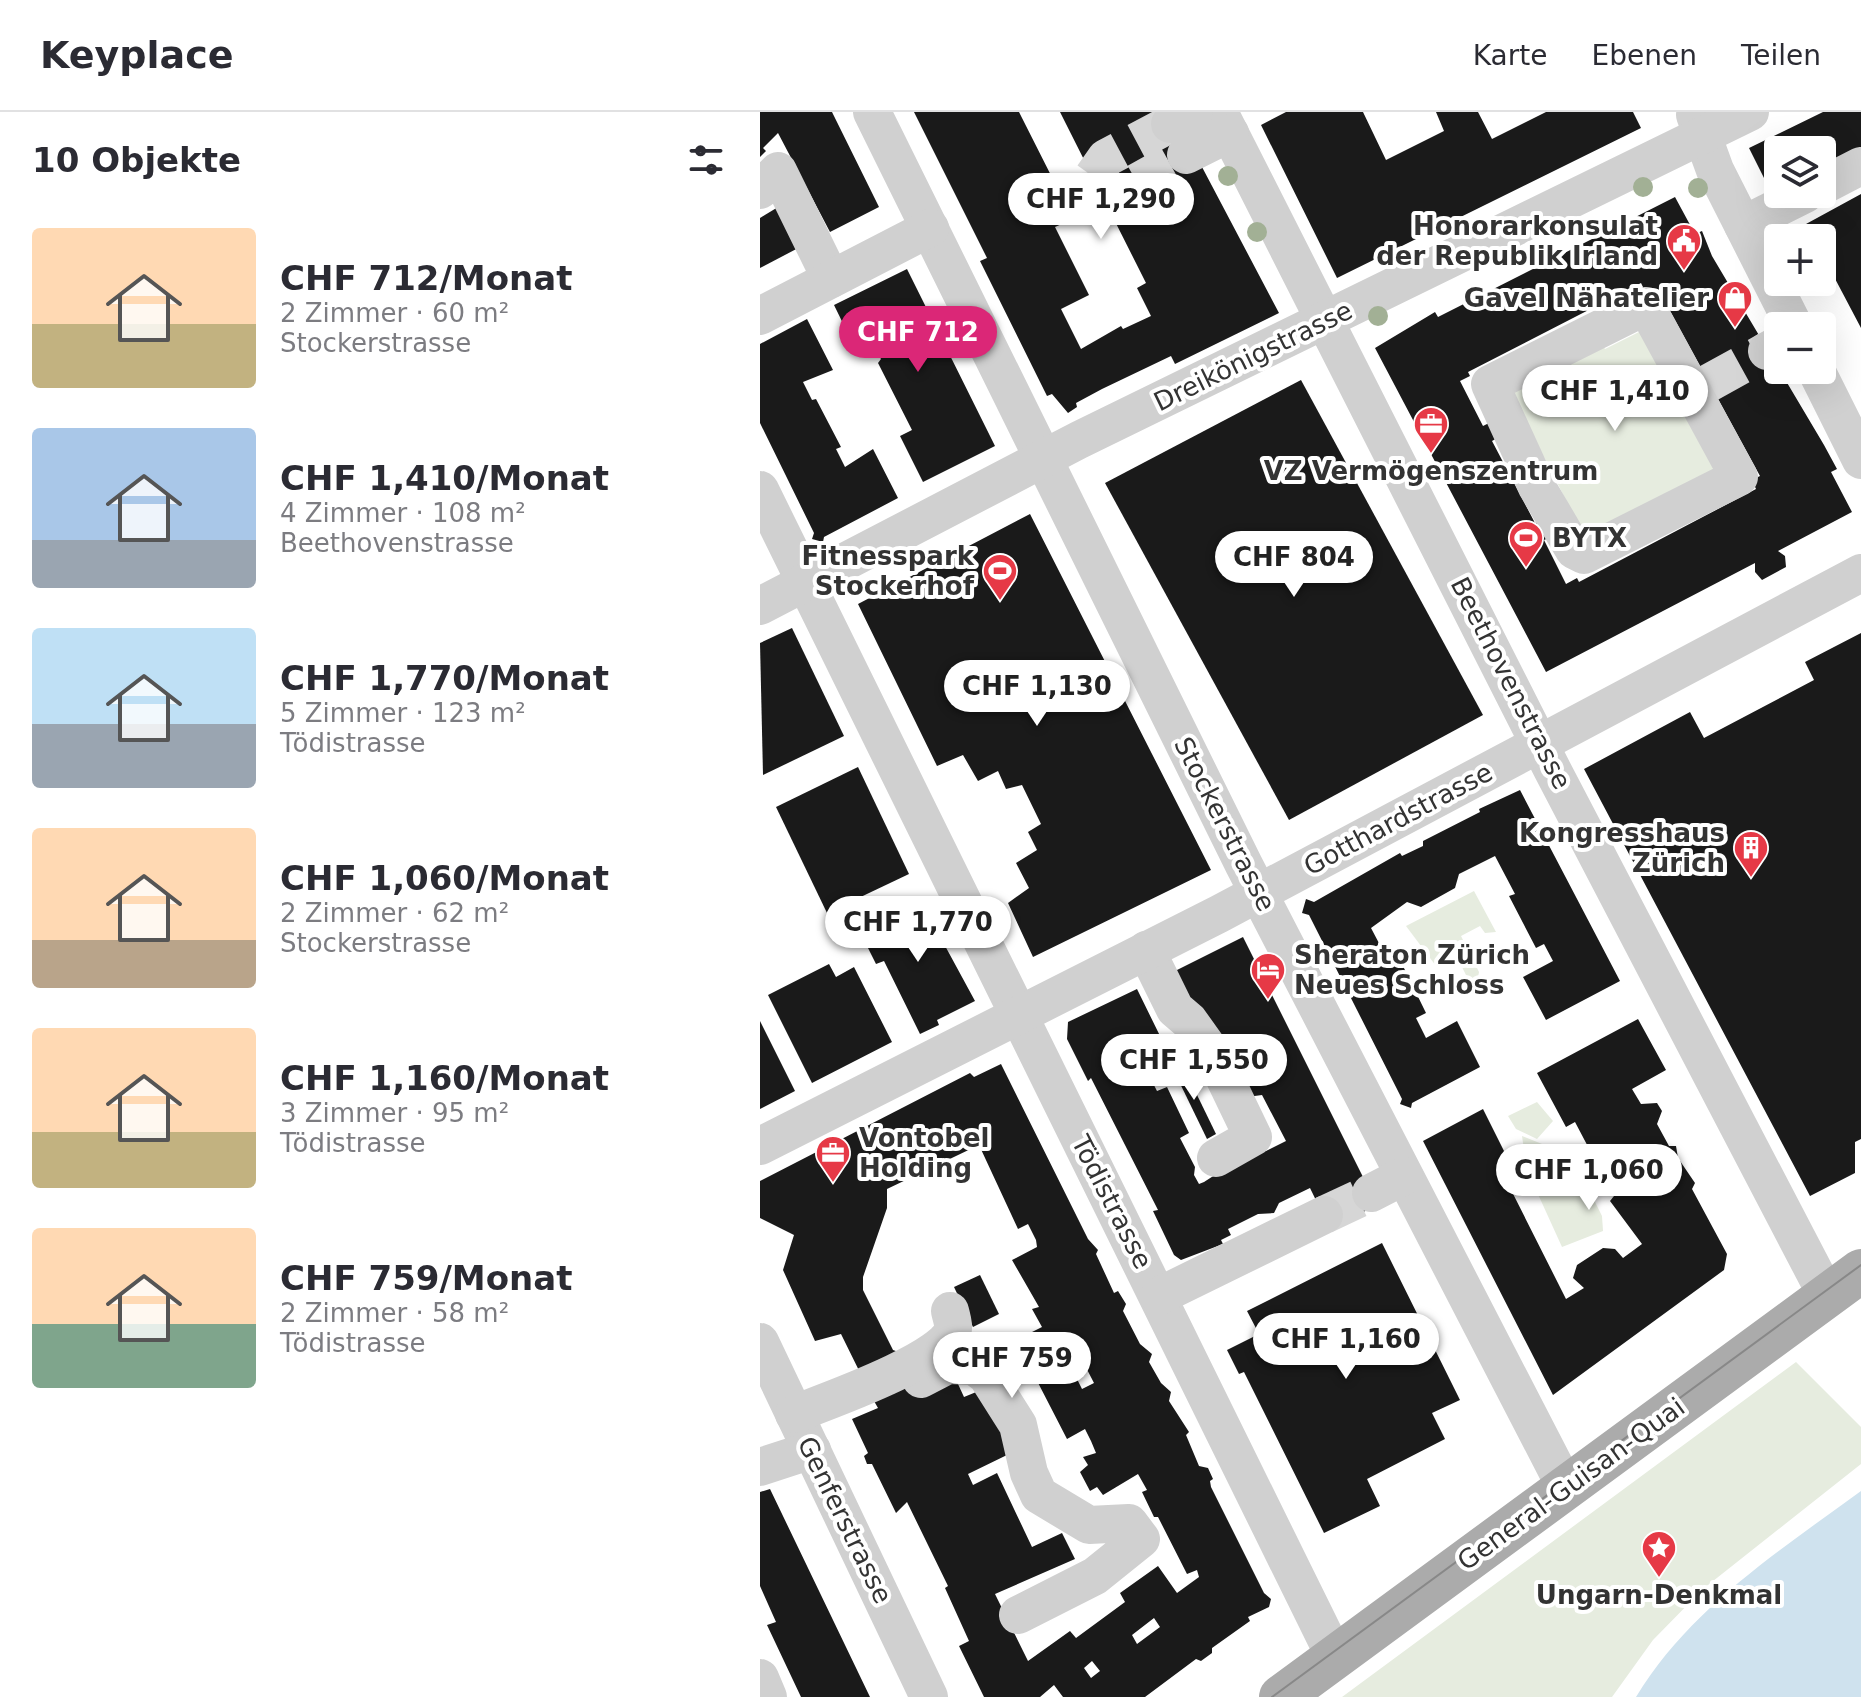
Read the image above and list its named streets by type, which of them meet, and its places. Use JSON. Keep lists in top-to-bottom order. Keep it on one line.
{"streets":{"main road":["General-Guisan-Quai"],"street":["Dreikönigstrasse","Beethovenstrasse","Gotthardstrasse","Stockerstrasse","Tödistrasse","Genferstrasse"]},"crossings":[["Dreikönigstrasse","Beethovenstrasse"],["Dreikönigstrasse","Stockerstrasse"],["Dreikönigstrasse","Tödistrasse"],["Beethovenstrasse","Gotthardstrasse"],["Beethovenstrasse","General-Guisan-Quai"],["Gotthardstrasse","Stockerstrasse"],["Gotthardstrasse","Tödistrasse"],["Stockerstrasse","General-Guisan-Quai"],["Tödistrasse","General-Guisan-Quai"]],"places":{"public building":["Honorarkonsulat der Republik Irland"],"shop":["Gavel Nähatelier"],"office":["VZ Vermögenszentrum","Vontobel Holding"],"sports":["BYTX","Fitnesspark Stockerhof"],"building":["Kongresshaus Zürich"],"hotel":["Sheraton Zürich Neues Schloss"],"place":["Ungarn-Denkmal"]},"page":{"header":"Keyplace","nav":["Karte","Ebenen","Teilen"],"heading":"10 Objekte","map_buttons":["+","−"],"price":["CHF 1,290","CHF 712","CHF 1,410","CHF 804","CHF 1,130","CHF 1,770","CHF 1,550","CHF 1,060","CHF 1,160","CHF 759"],"list":[{"name":"CHF 712/Monat","note":"2 Zimmer · 60 m² · Stockerstrasse"},{"name":"CHF 1,410/Monat","note":"4 Zimmer · 108 m² · Beethovenstrasse"},{"name":"CHF 1,770/Monat","note":"5 Zimmer · 123 m² · Tödistrasse"},{"name":"CHF 1,060/Monat","note":"2 Zimmer · 62 m² · Stockerstrasse"},{"name":"CHF 1,160/Monat","note":"3 Zimmer · 95 m² · Tödistrasse"},{"name":"CHF 759/Monat","note":"2 Zimmer · 58 m² · Tödistrasse"}]}}
